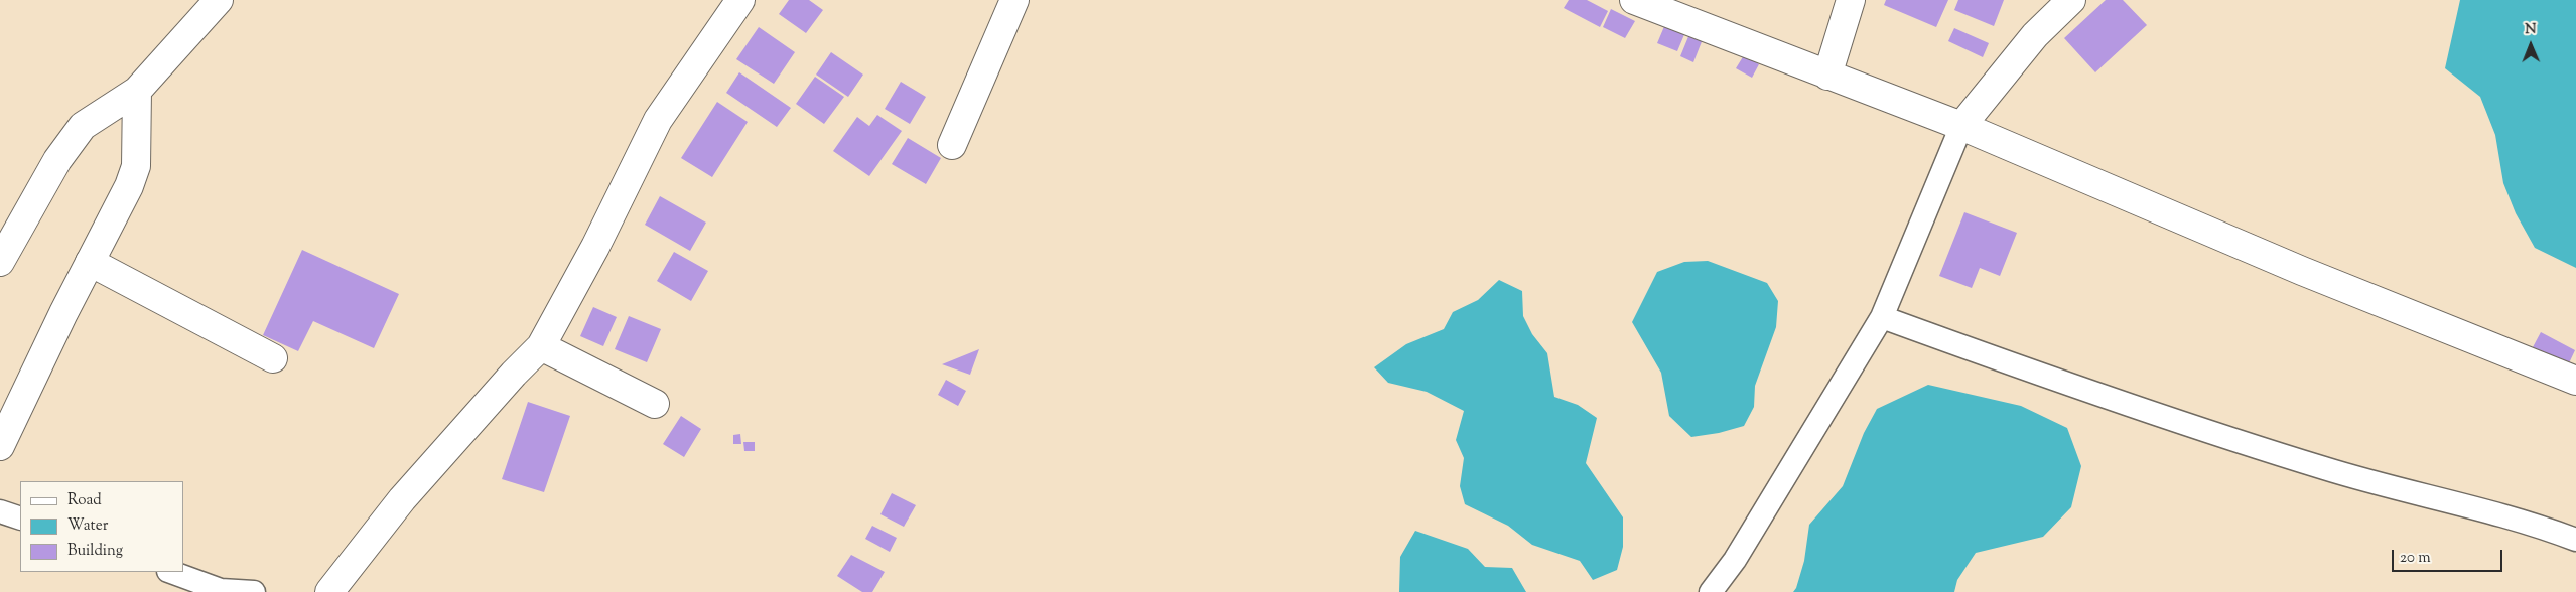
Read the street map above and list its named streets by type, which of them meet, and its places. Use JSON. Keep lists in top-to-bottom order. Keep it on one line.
{"legend":["Road","Water","Building"],"scale_bar":"20 m","north":"top"}
